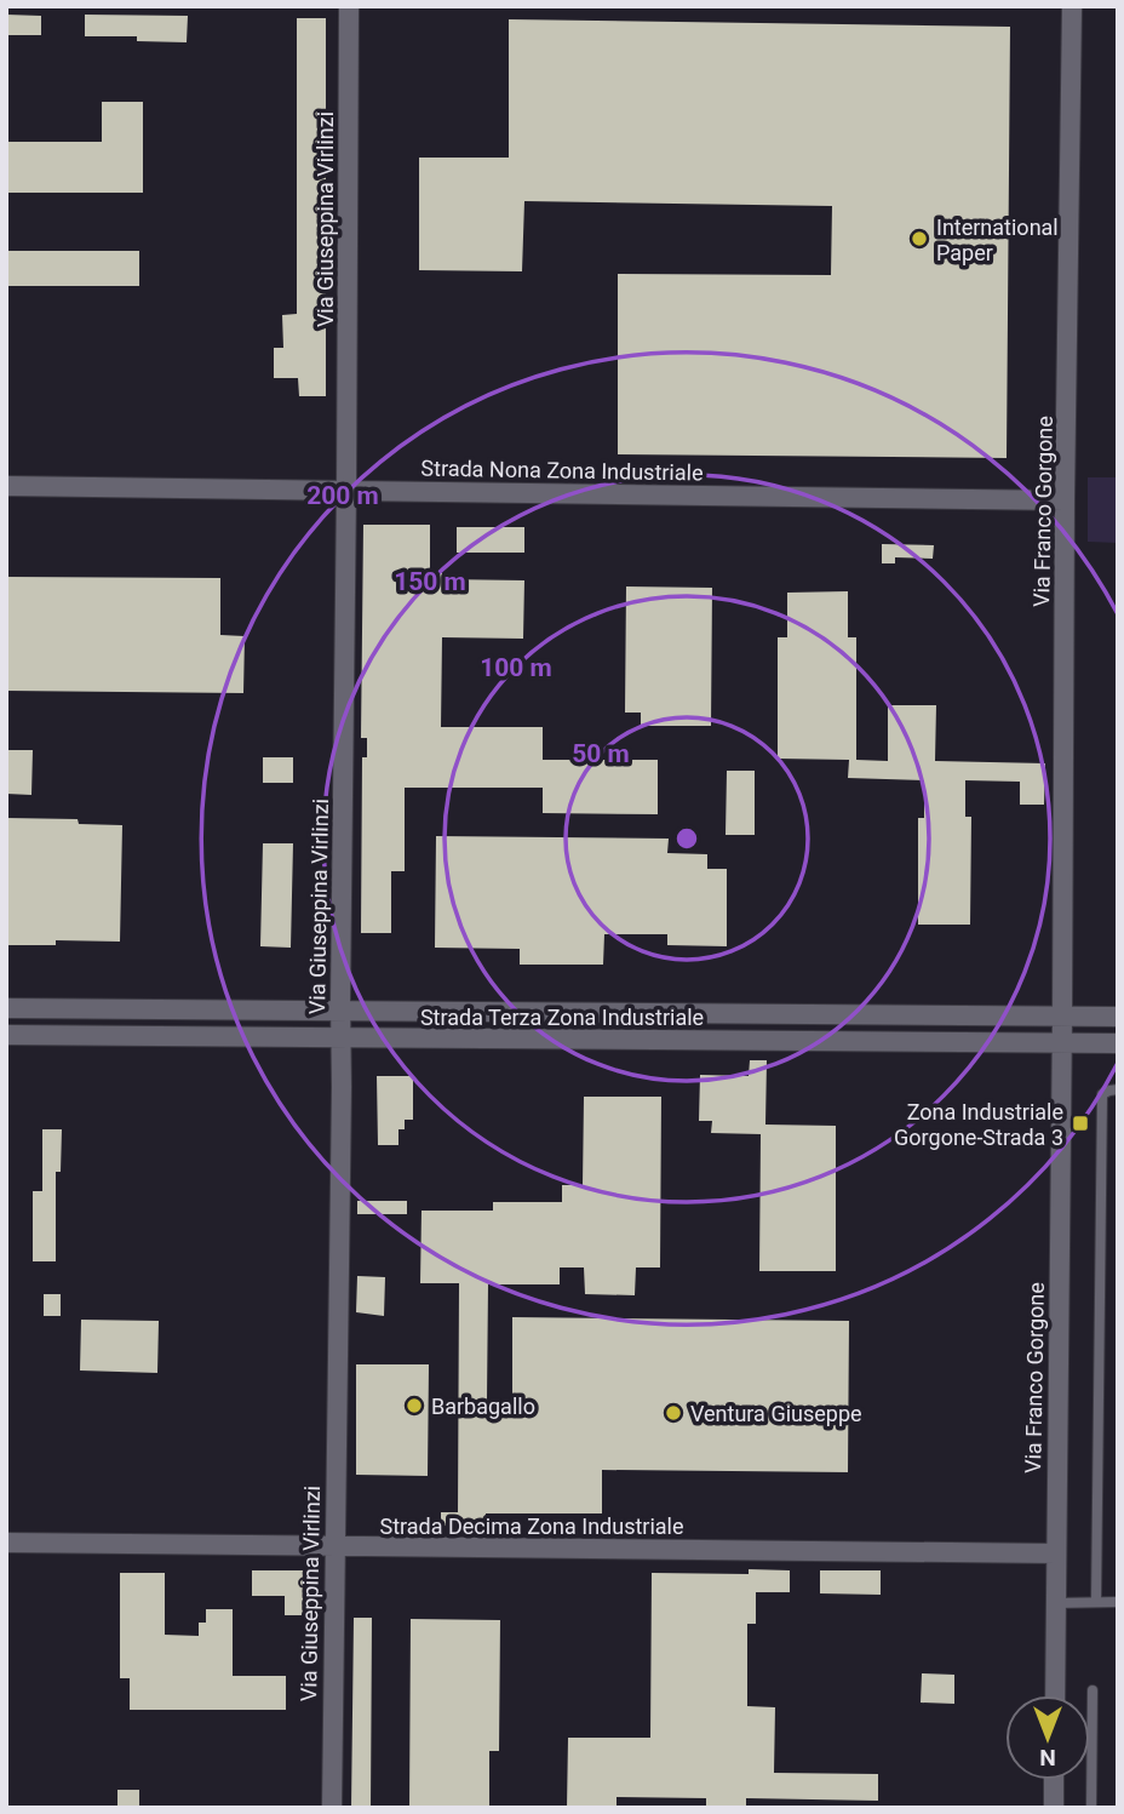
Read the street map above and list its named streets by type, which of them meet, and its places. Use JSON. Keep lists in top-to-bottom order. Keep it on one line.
{"streets":{"street":["Via Giuseppina Virlinzi","Strada Nona Zona Industriale","Via Franco Gorgone","Strada Terza Zona Industriale","Strada Decima Zona Industriale"]},"crossings":[["Via Giuseppina Virlinzi","Strada Nona Zona Industriale"],["Via Giuseppina Virlinzi","Strada Terza Zona Industriale"],["Via Giuseppina Virlinzi","Strada Decima Zona Industriale"],["Strada Nona Zona Industriale","Via Franco Gorgone"],["Via Franco Gorgone","Strada Terza Zona Industriale"],["Via Franco Gorgone","Strada Decima Zona Industriale"]],"places":{"other":["International Paper","Barbagallo","Ventura Giuseppe"],"transit":["Zona Industriale Gorgone-Strada 3"]},"north":"bottom","rings":["200 m","150 m","100 m","50 m"]}
